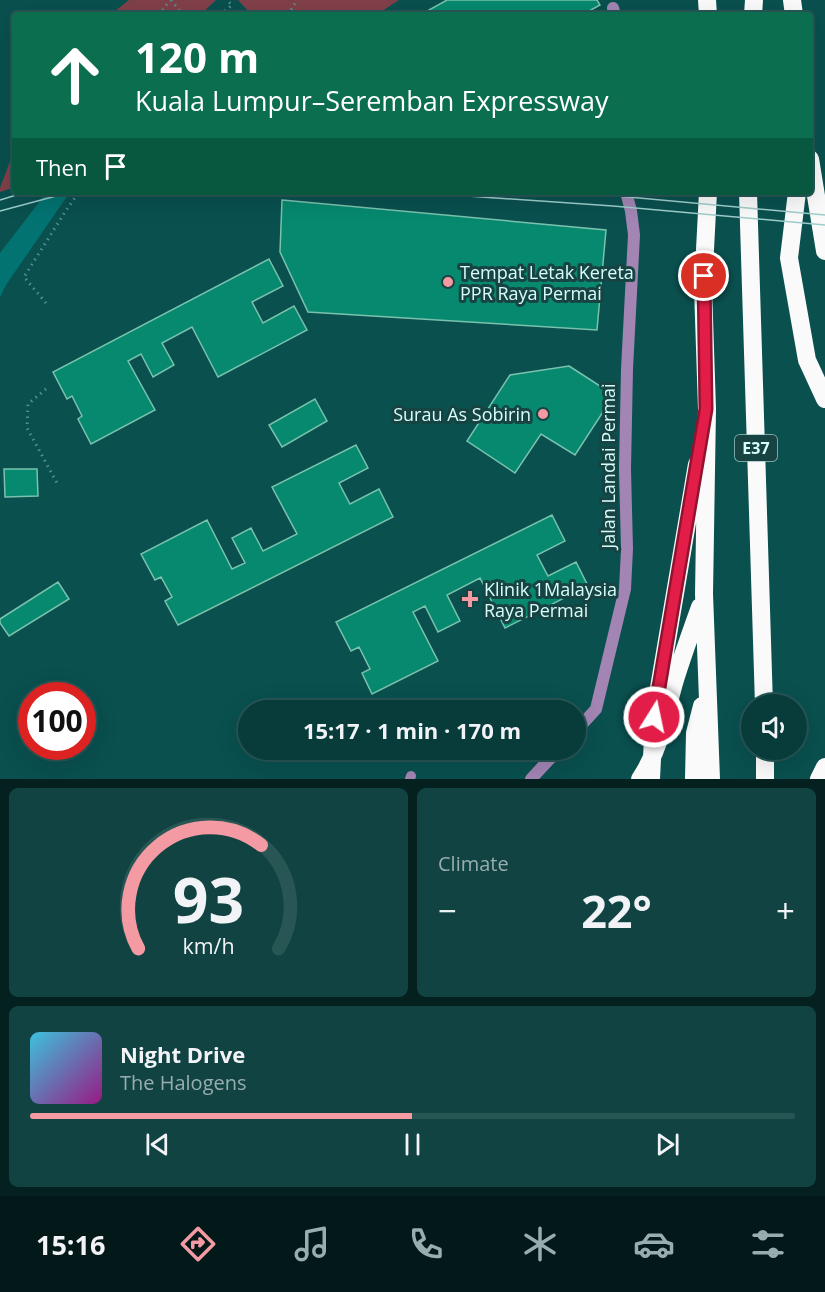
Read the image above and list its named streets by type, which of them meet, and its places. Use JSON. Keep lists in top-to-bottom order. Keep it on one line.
{"streets":{"highway":["E37"],"street":["Jalan Landai Permai"]},"places":{"other":["Tempat Letak Kereta PPR Raya Permai","Surau As Sobirin"],"health":["Klinik 1Malaysia Raya Permai"]},"page":{"turn":["120 m","Kuala Lumpur–Seremban Expressway"],"then":"Then","limit":"100","trip":"15:17 · 1 min · 170 m","tile":"Climate","heat":["−","22°","+"],"song":["Night Drive","The Halogens"],"tabs":"15:16","gauge":["93","km/h"]}}
